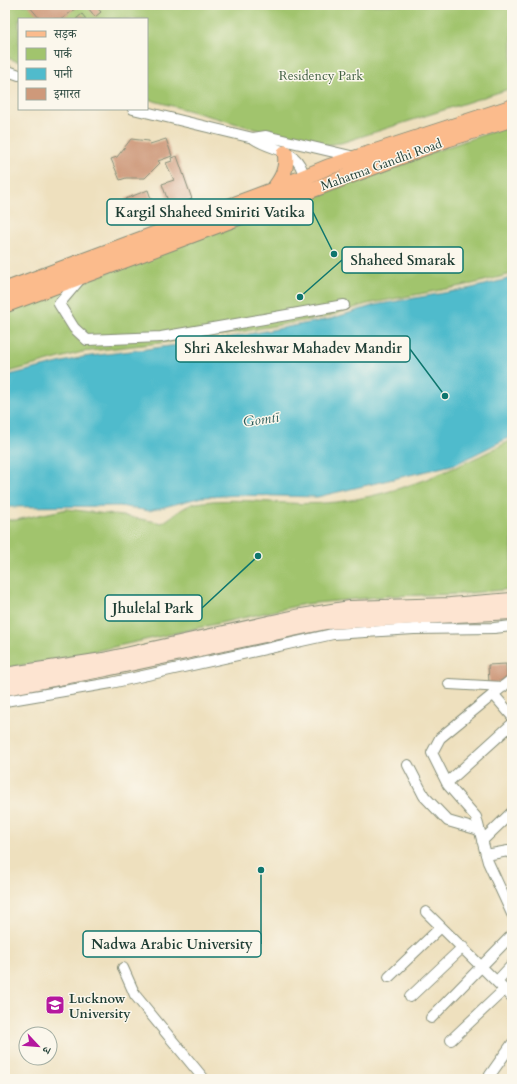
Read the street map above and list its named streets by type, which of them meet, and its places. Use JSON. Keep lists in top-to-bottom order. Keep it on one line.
{"streets":{"main road":["Mahatma Gandhi Road"]},"water":["Gomtī"],"parks":["Residency Park"],"places":{"other":["Kargil Shaheed Smiriti Vatika","Shaheed Smarak","Shri Akeleshwar Mahadev Mandir","Jhulelal Park","Nadwa Arabic University"],"school or university":["Lucknow University"]},"legend":["सड़क","पार्क","पानी","इमारत"],"north":"bottom right"}
